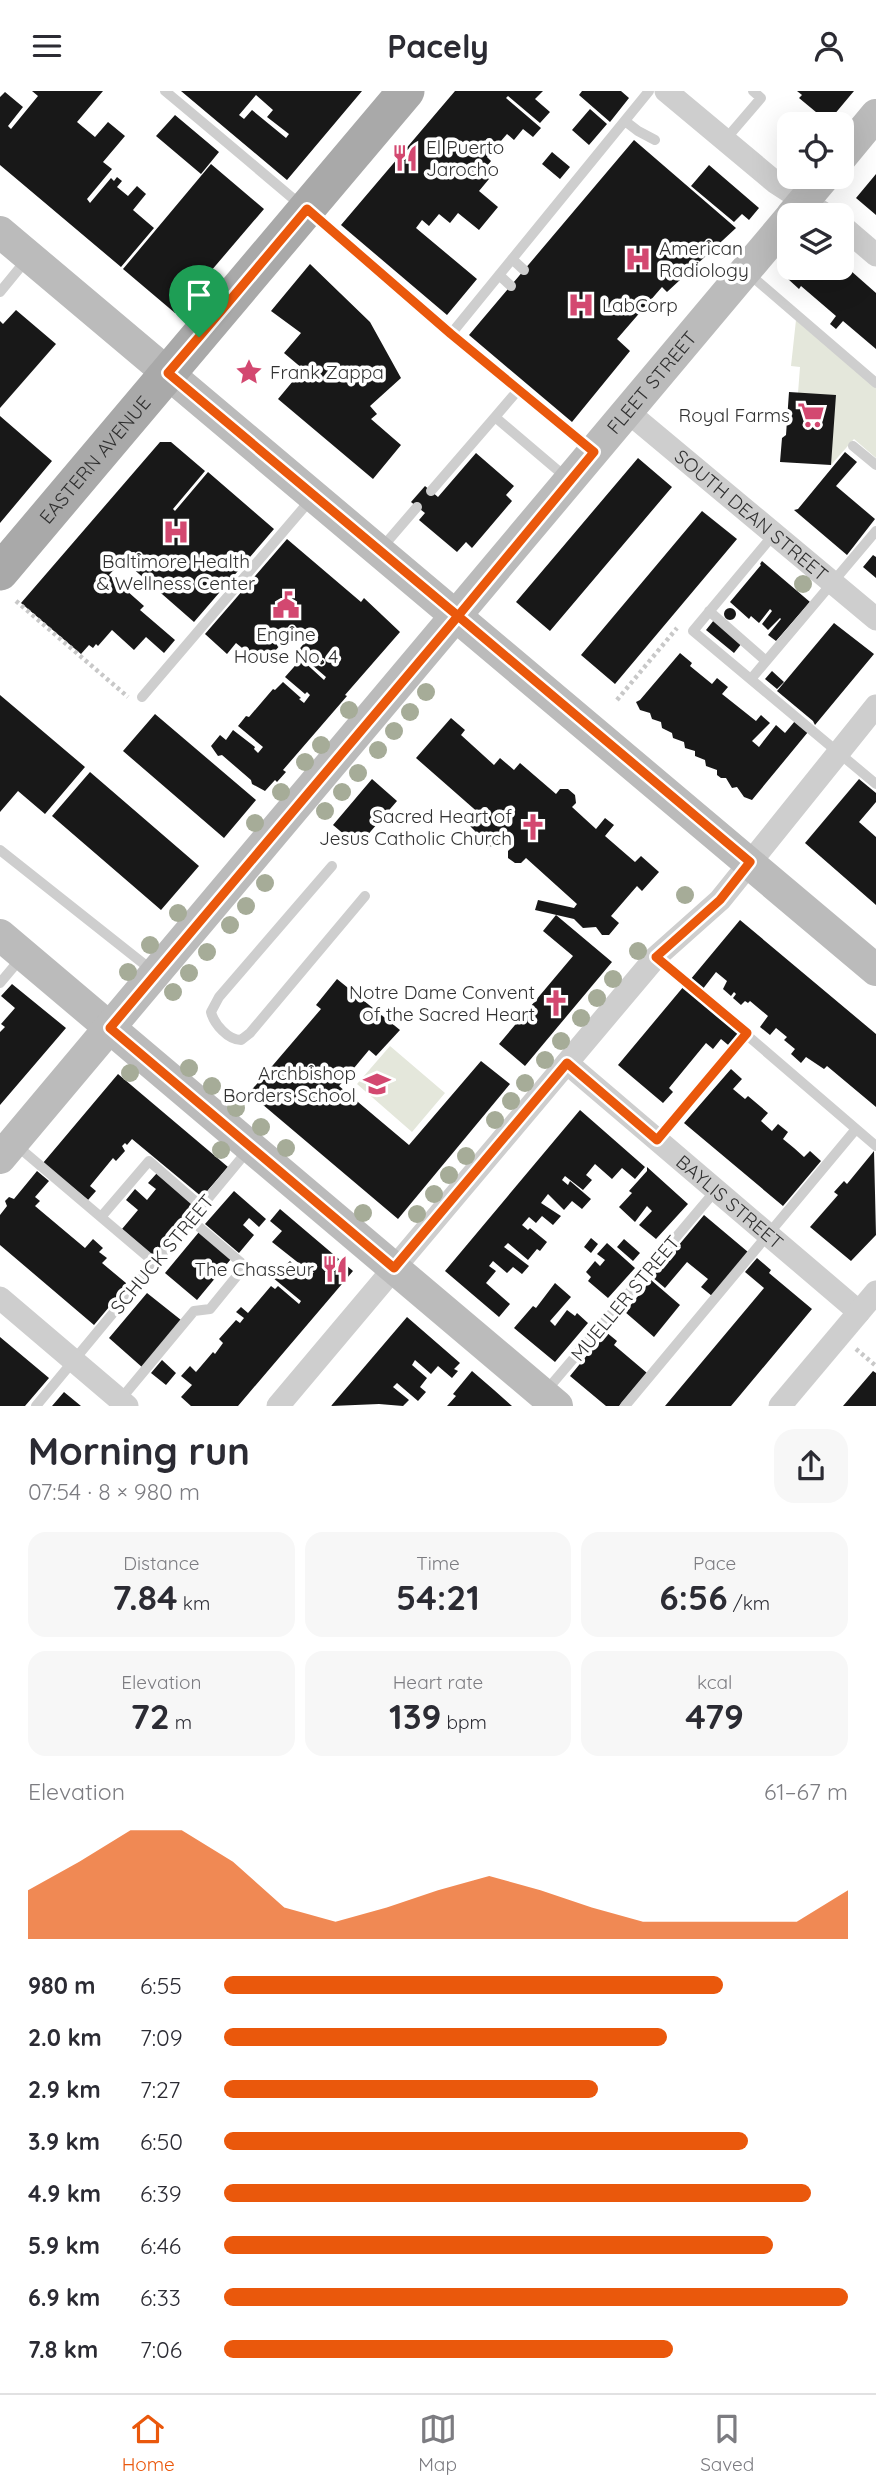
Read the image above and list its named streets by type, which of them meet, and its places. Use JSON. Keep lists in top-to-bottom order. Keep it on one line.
{"streets":{"main road":["EASTERN AVENUE"],"street":["FLEET STREET","SOUTH DEAN STREET","BAYLIS STREET"],"lane":["SCHUCK STREET","MUELLER STREET"]},"crossings":[["FLEET STREET","SOUTH DEAN STREET"],["BAYLIS STREET","MUELLER STREET"]],"places":{"restaurant":["El Puerto Jarocho","The Chasseur"],"hospital":["American Radiology","LabCorp","Baltimore Health & Wellness Center"],"place":["Frank Zappa"],"supermarket":["Royal Farms"],"public building":["Engine House No. 4"],"church":["Sacred Heart of Jesus Catholic Church","Notre Dame Convent of the Sacred Heart"],"school or university":["Archbishop Borders School"]},"page":{"header":"Pacely","heading":["Morning run","07:54 · 8 × 980 m"],"stats":[["Distance","7.84 km"],["Time","54:21"],["Pace","6:56 /km"],["Elevation","72 m"],["Heart rate","139 bpm"],["kcal","479"]],"chart":["Elevation","61–67 m"],"list":[{"name":"980 m","note":"6:55"},{"name":"2.0 km","note":"7:09"},{"name":"2.9 km","note":"7:27"},{"name":"3.9 km","note":"6:50"},{"name":"4.9 km","note":"6:39"},{"name":"5.9 km","note":"6:46"},{"name":"6.9 km","note":"6:33"},{"name":"7.8 km","note":"7:06"}],"tabs":["Home","Map","Saved"]}}
